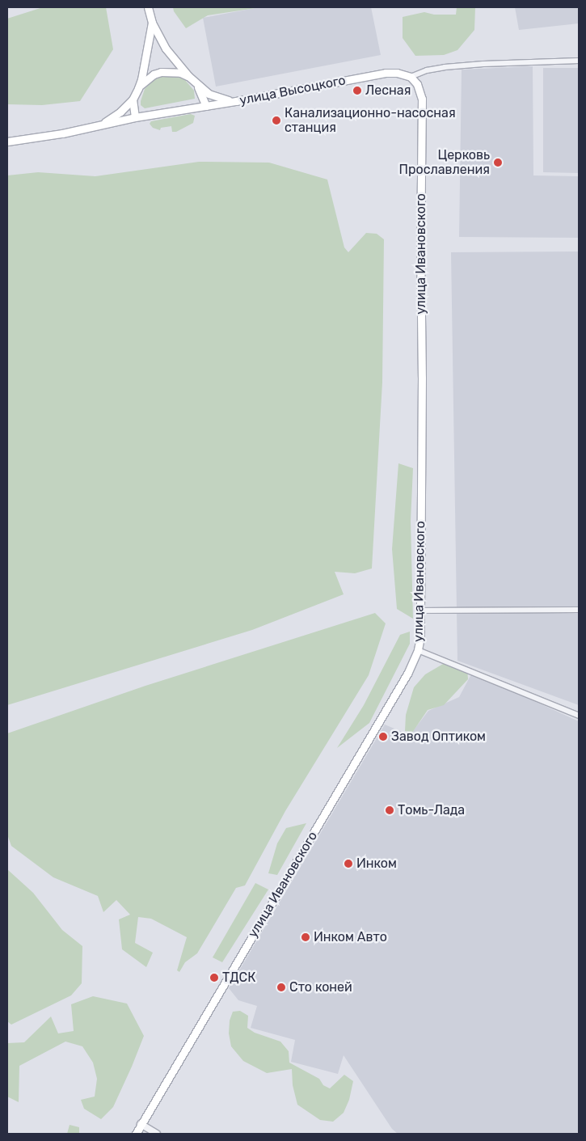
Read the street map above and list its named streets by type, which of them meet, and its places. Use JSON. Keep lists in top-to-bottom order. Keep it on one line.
{"streets":{"main road":["улица Высоцкого","улица Ивановского"]},"crossings":[["улица Высоцкого","улица Ивановского"]],"places":["Лесная","Канализационно-насосная станция","Церковь Прославления","Завод Оптиком","Томь-Лада","Инком","Инком Авто","ТДСК","Сто коней"]}
